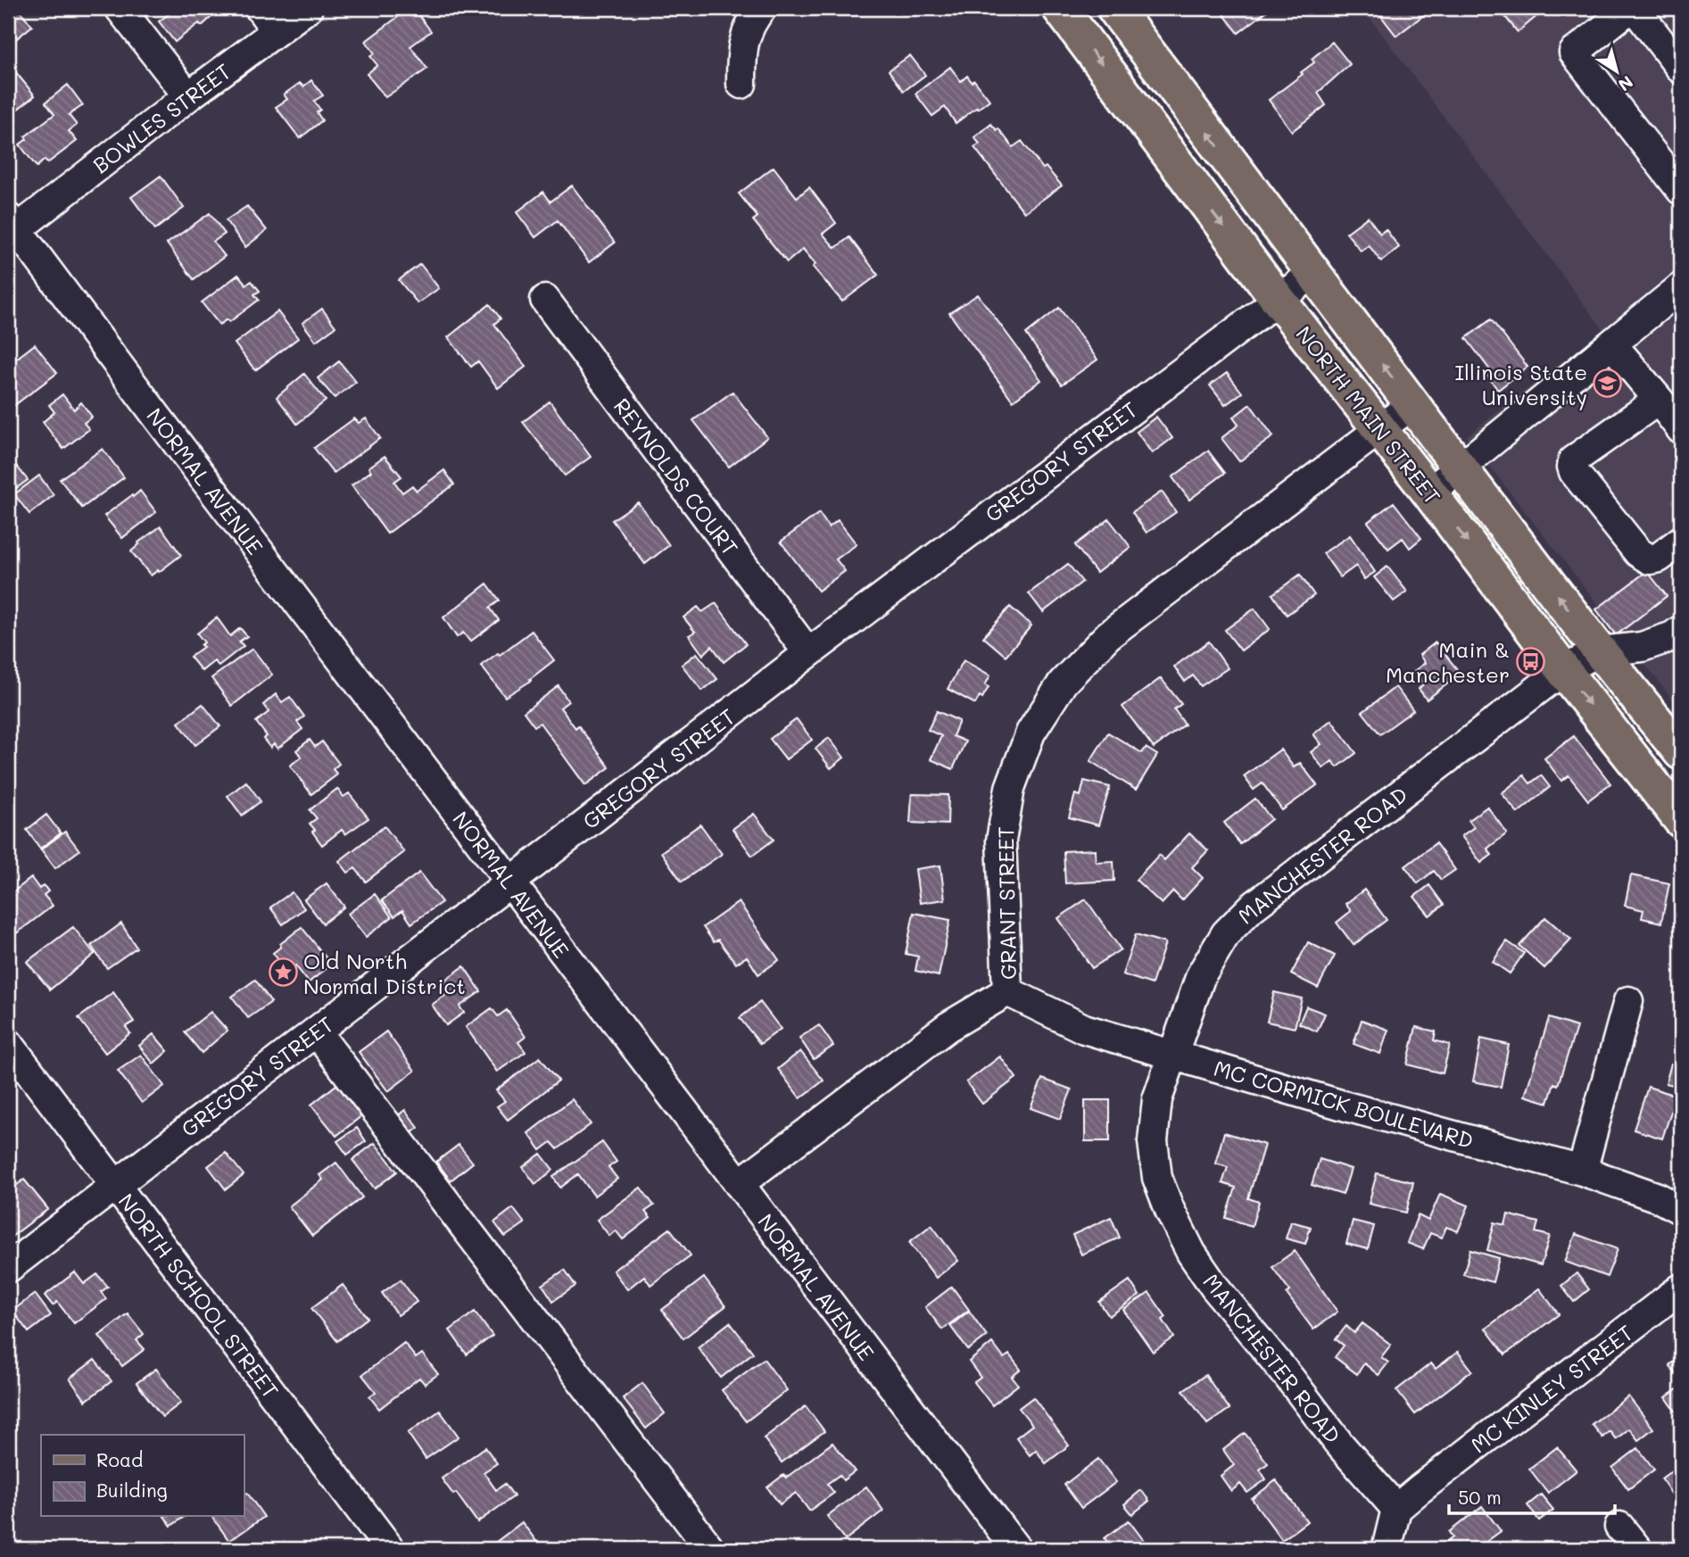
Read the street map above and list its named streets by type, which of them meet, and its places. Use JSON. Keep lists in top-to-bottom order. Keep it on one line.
{"streets":{"main road":["NORTH MAIN STREET"],"street":["BOWLES STREET","GREGORY STREET","REYNOLDS COURT","NORMAL AVENUE","MANCHESTER ROAD","GRANT STREET","MC CORMICK BOULEVARD","NORTH SCHOOL STREET","MC KINLEY STREET"]},"crossings":[["BOWLES STREET","NORMAL AVENUE"],["NORTH MAIN STREET","GREGORY STREET"],["NORTH MAIN STREET","MANCHESTER ROAD"],["NORTH MAIN STREET","GRANT STREET"],["GREGORY STREET","REYNOLDS COURT"],["GREGORY STREET","NORMAL AVENUE"],["GREGORY STREET","NORTH SCHOOL STREET"],["NORMAL AVENUE","GRANT STREET"],["MANCHESTER ROAD","MC CORMICK BOULEVARD"],["MANCHESTER ROAD","MC KINLEY STREET"],["GRANT STREET","MC CORMICK BOULEVARD"]],"places":{"school or university":["Illinois State University"],"bus stop":["Main & Manchester"],"place":["Old North Normal District"]},"legend":["Road","Building"],"scale_bar":"50 m","north":"bottom right"}
